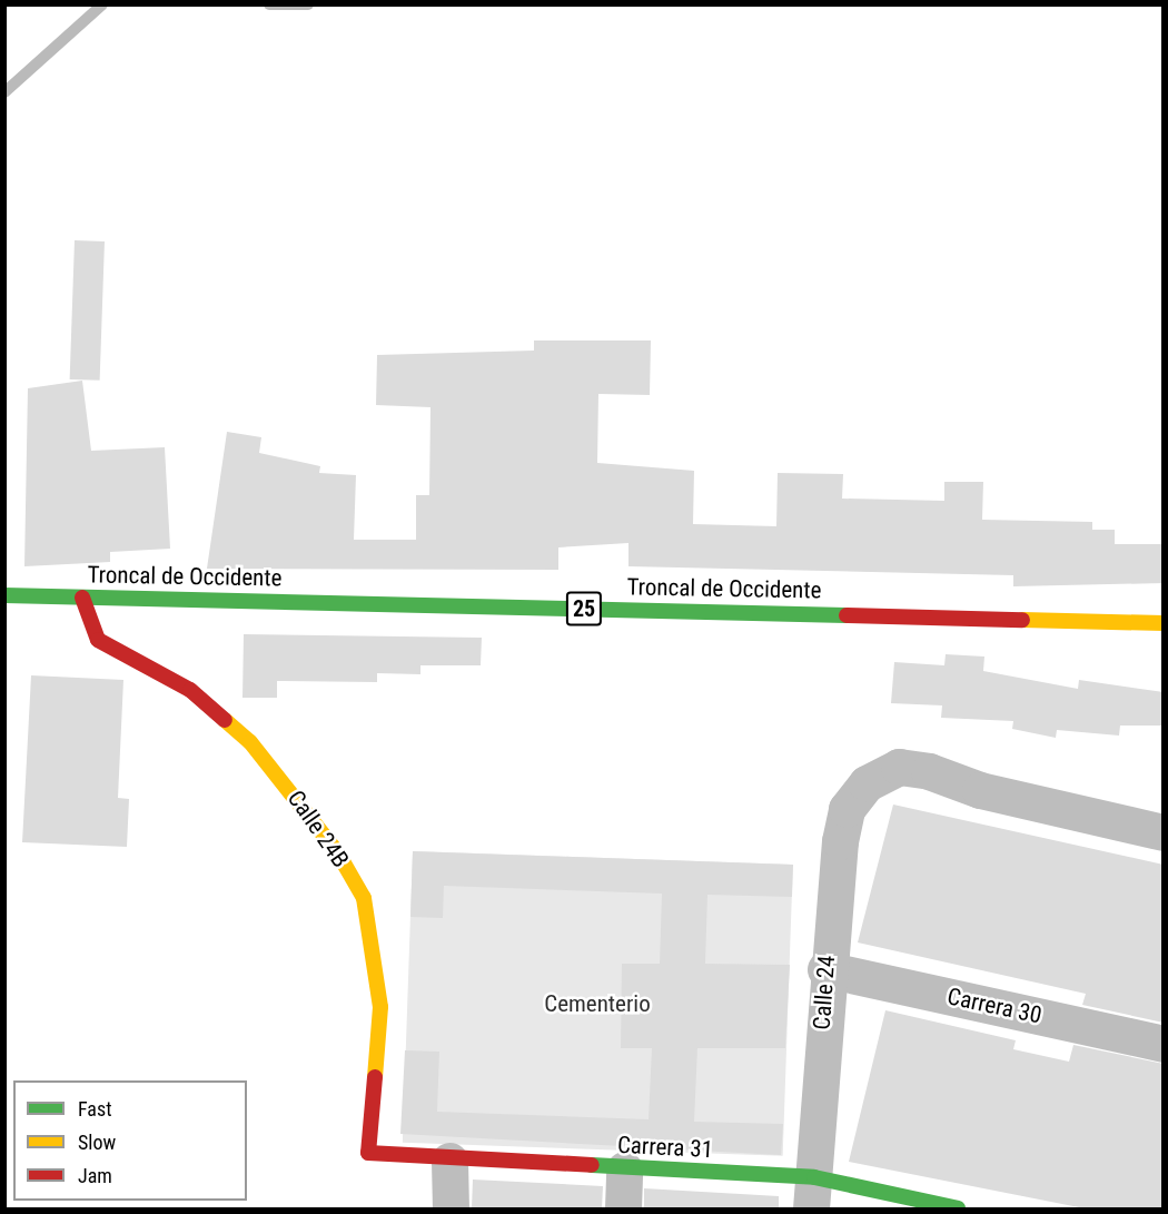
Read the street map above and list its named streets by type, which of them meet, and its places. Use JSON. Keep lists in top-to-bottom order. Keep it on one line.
{"streets":{"street":["Troncal de Occidente","25","Calle 24B","Calle 24","Carrera 30","Carrera 31"]},"crossings":[["Troncal de Occidente","Calle 24B"],["Calle 24B","Carrera 31"],["Calle 24","Carrera 30"],["Calle 24","Carrera 31"]],"parks":["Cementerio"],"legend":["Fast","Slow","Jam"]}
